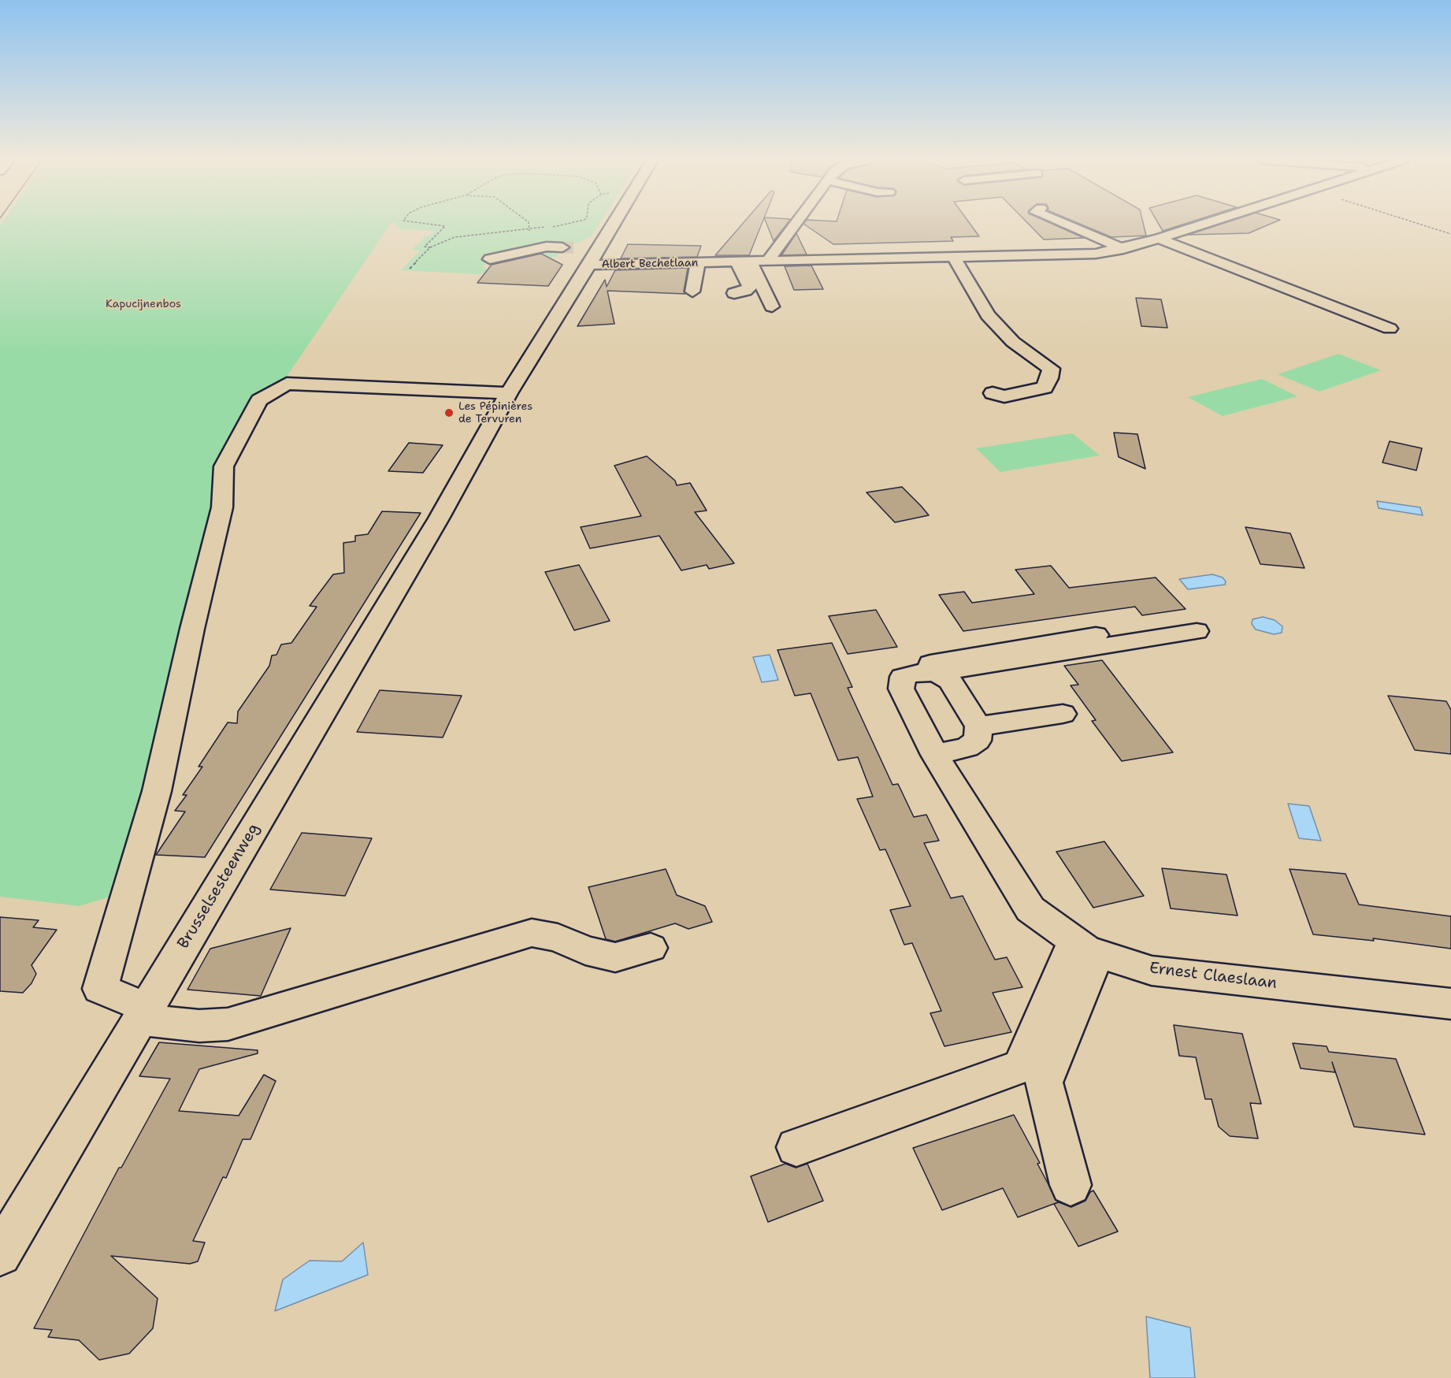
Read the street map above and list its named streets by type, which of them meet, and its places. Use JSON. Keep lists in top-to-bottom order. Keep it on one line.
{"streets":{"street":["Albert Bechetlaan","Brusselsesteenweg","Ernest Claeslaan"]},"crossings":[["Albert Bechetlaan","Brusselsesteenweg"]],"parks":["Kapucijnenbos"],"places":["Les Pépinières de Tervuren"]}
